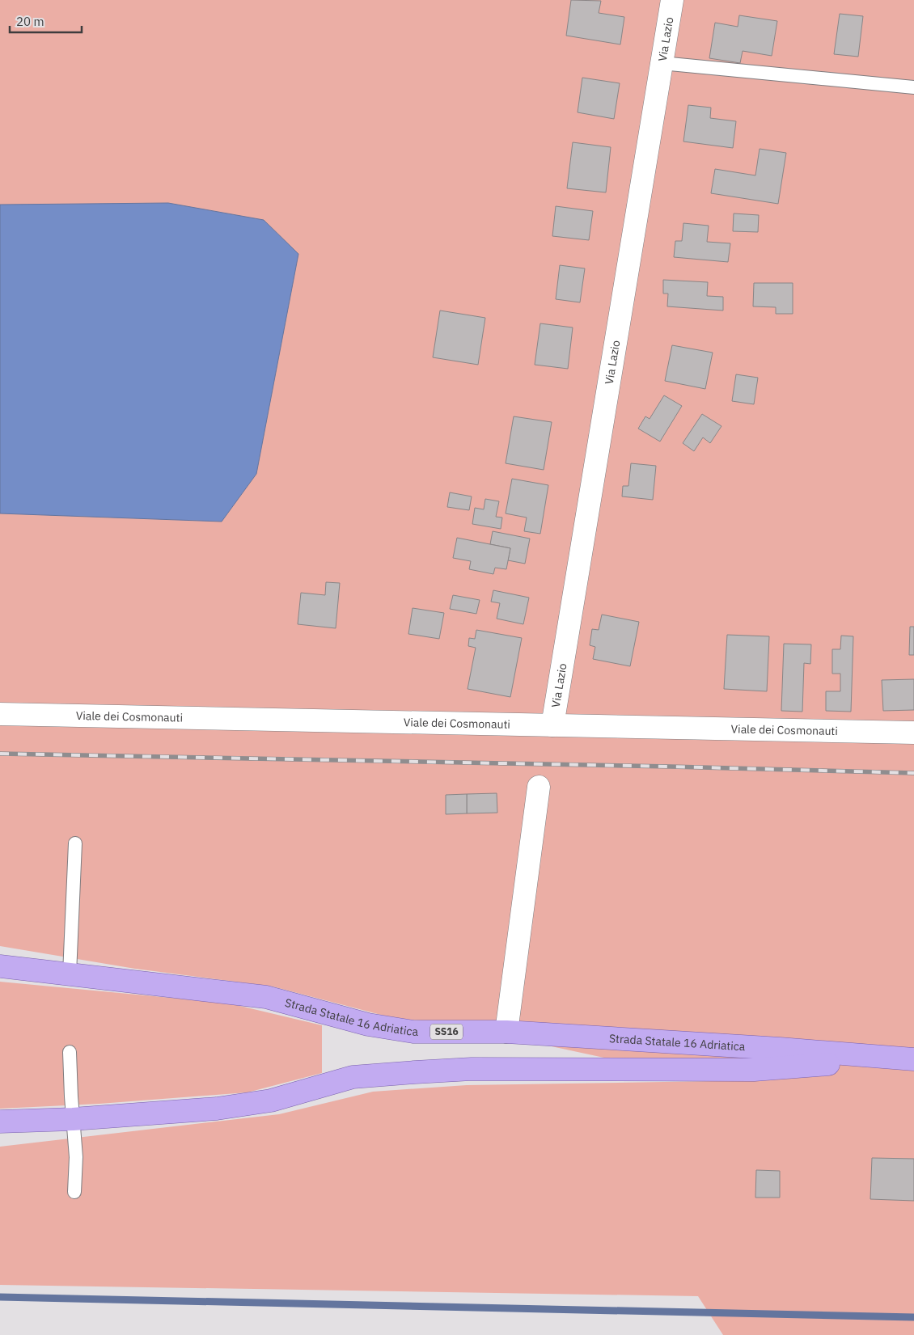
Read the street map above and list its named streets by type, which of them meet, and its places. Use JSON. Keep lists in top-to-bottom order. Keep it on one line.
{"streets":{"main road":["Strada Statale 16 Adriatica","SS16"],"street":["Via Lazio","Viale dei Cosmonauti"]},"crossings":[["Via Lazio","Viale dei Cosmonauti"]],"scale_bar":"20 m"}
